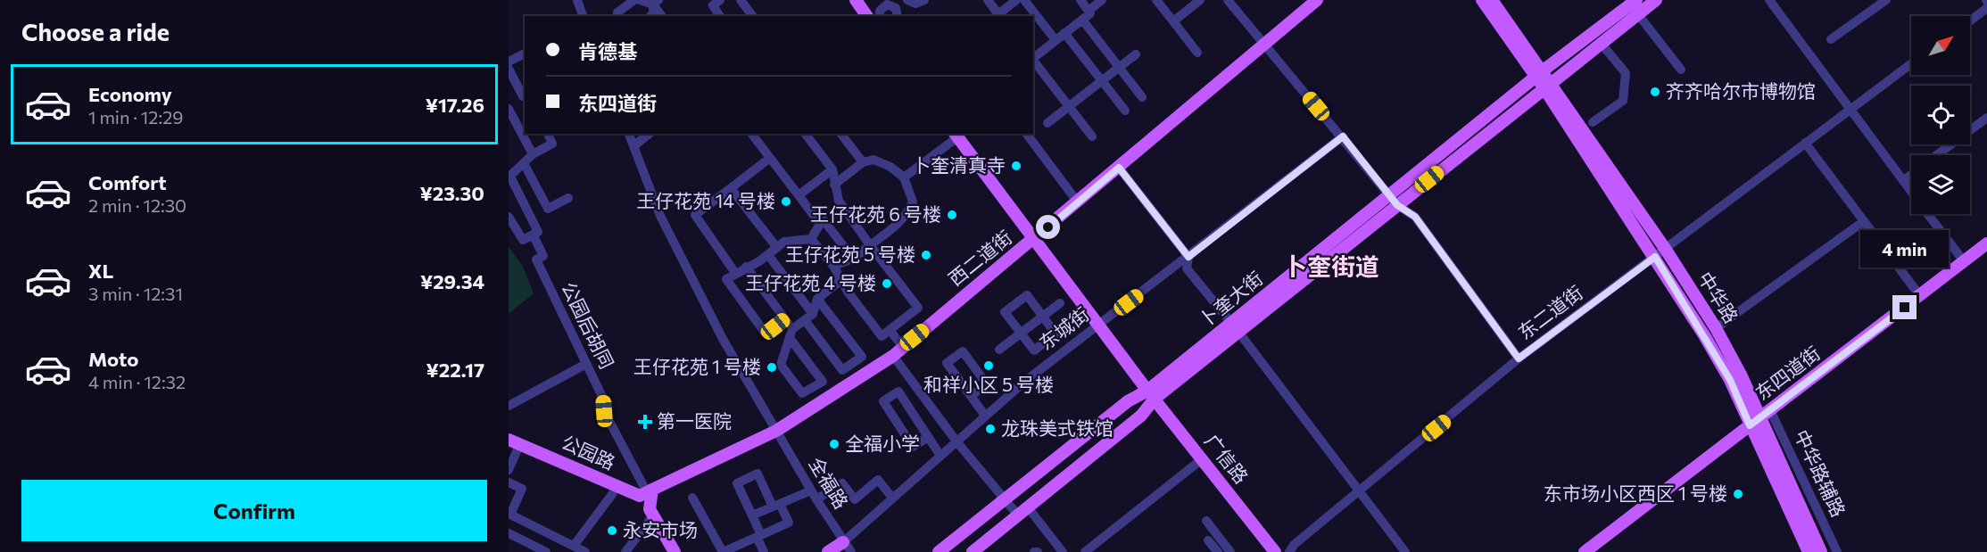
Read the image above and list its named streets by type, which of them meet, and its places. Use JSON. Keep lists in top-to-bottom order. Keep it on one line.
{"streets":{"main road":["西二道街","中华路","卜奎大街","东四道街","公园路","广信路"],"street":["东二道街","公园后胡同","东城街","中华路辅路","全福路"]},"crossings":[["西二道街","公园后胡同"],["西二道街","公园路"],["西二道街","广信路"],["西二道街","全福路"],["中华路","卜奎大街"],["中华路","东二道街"],["中华路","东四道街"],["卜奎大街","广信路"],["公园后胡同","公园路"],["东城街","广信路"],["东城街","全福路"],["东四道街","中华路辅路"]],"districts":["卜奎街道"],"places":{"other":["齐齐哈尔市博物馆","卜奎清真寺","王仔花苑 14 号楼","王仔花苑 6 号楼","王仔花苑 5 号楼","王仔花苑 4 号楼","和祥小区 5 号楼","王仔花苑 1 号楼","龙珠美式铁馆","全福小学","东市场小区西区 1 号楼","永安市场"],"health":["第一医院"]},"north":"top right","page":{"heading":"Choose a ride","banner":["肯德基","东四道街"],"list":[{"name":"Economy","note":"1 min · 12:29","value":"¥17.26"},{"name":"Comfort","note":"2 min · 12:30","value":"¥23.30"},{"name":"XL","note":"3 min · 12:31","value":"¥29.34"},{"name":"Moto","note":"4 min · 12:32","value":"¥22.17"}],"bubble":"4 min","buttons":"Confirm"}}
